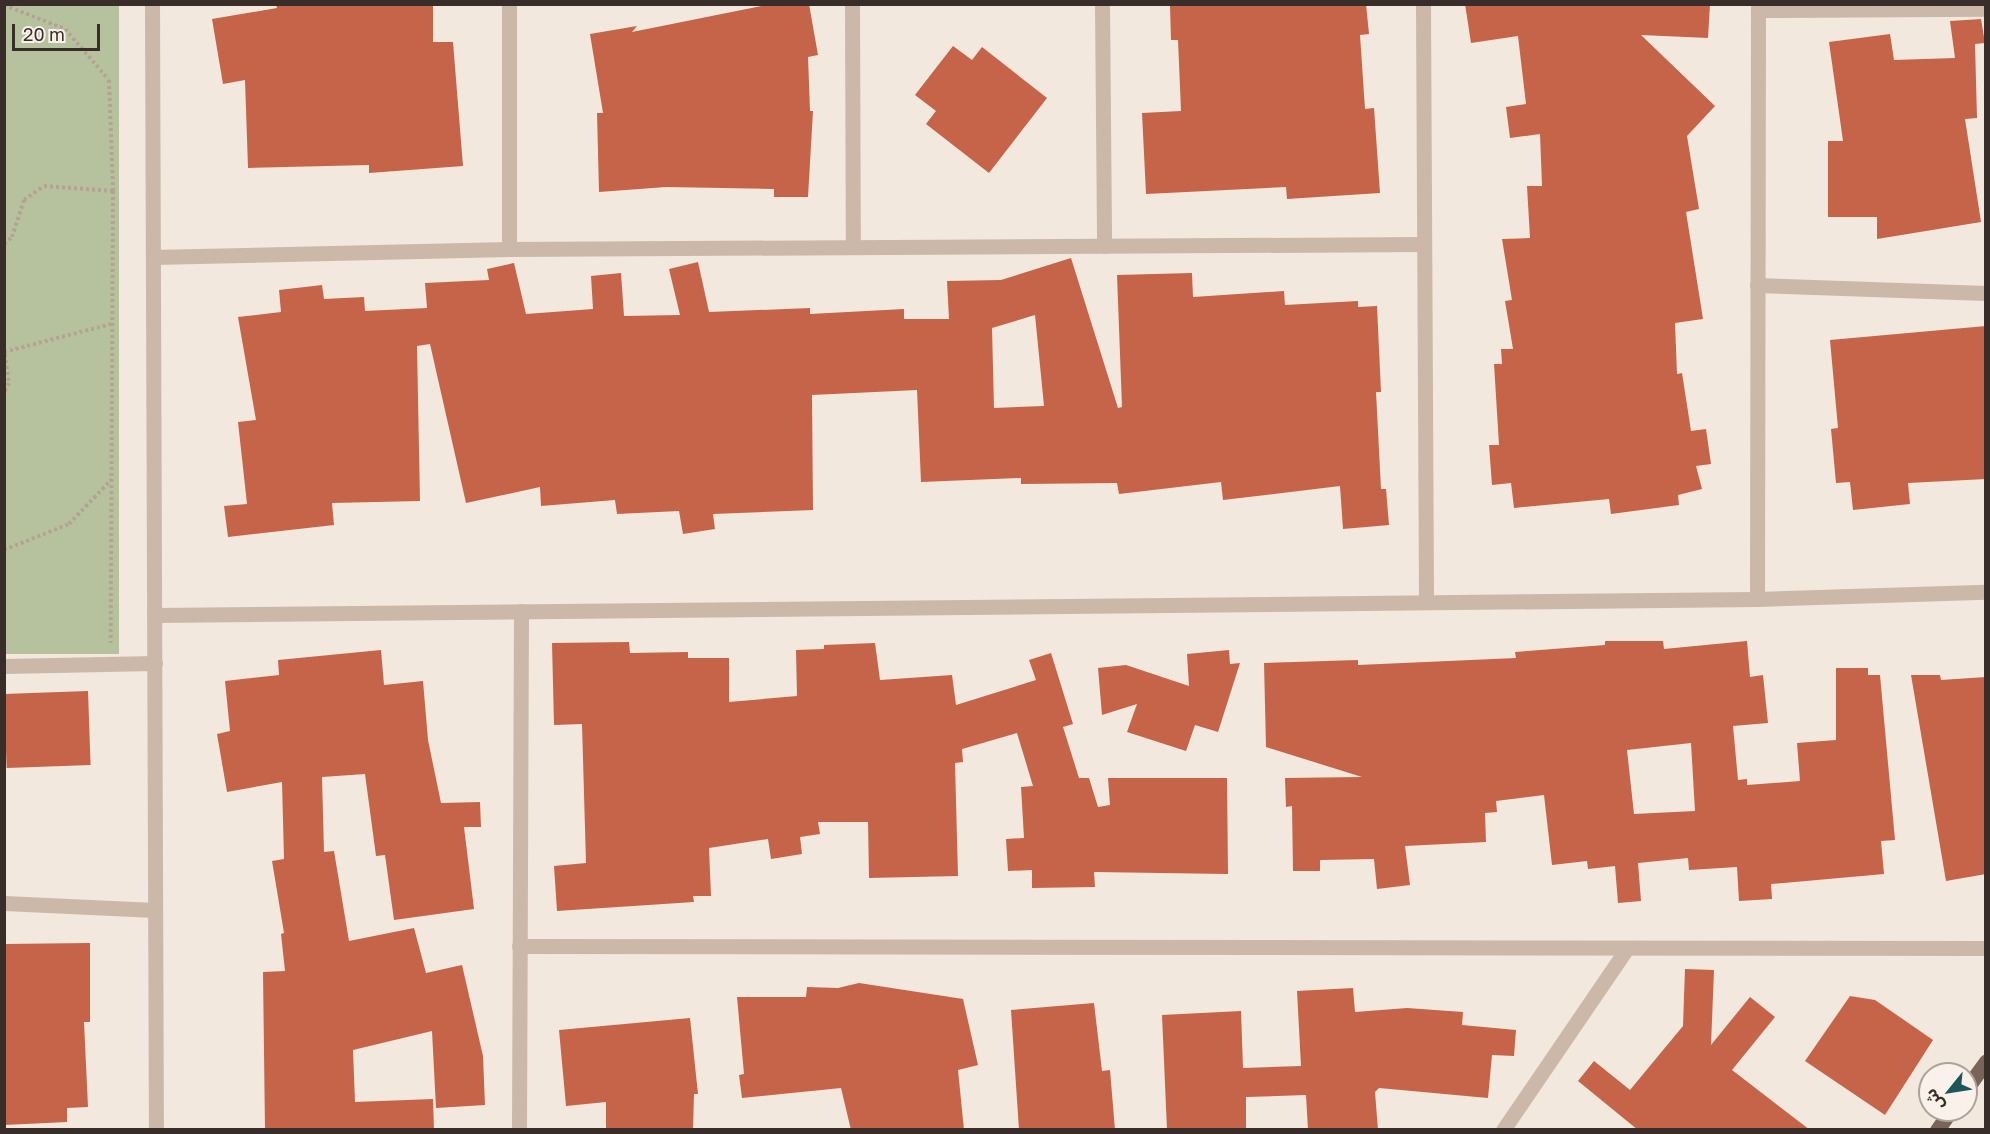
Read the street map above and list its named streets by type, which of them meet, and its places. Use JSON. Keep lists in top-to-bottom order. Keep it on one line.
{"scale_bar":"20 m","north":"bottom left"}
